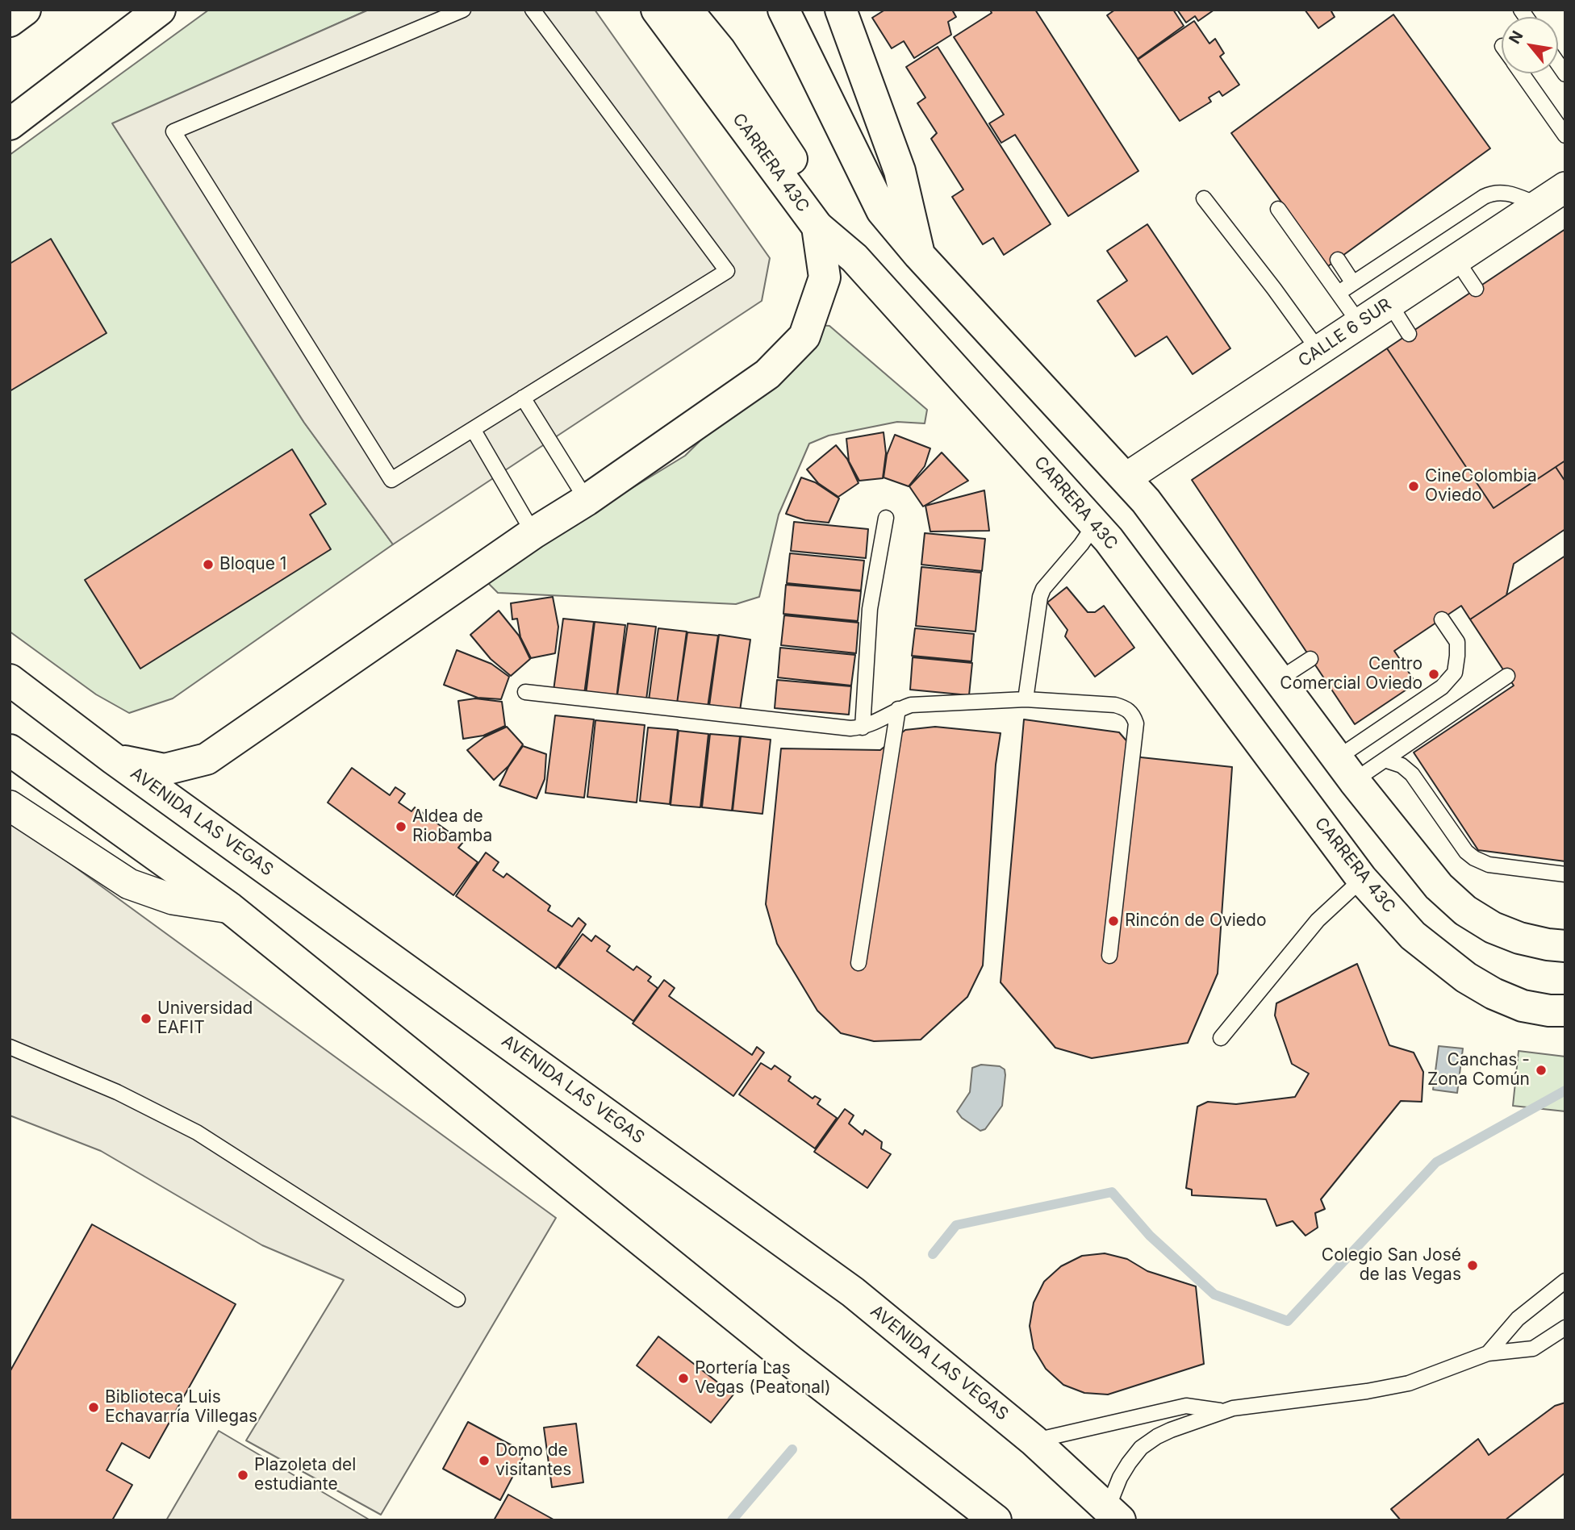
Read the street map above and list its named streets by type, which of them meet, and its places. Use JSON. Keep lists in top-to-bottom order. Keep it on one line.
{"streets":{"main road":["CARRERA 43C","AVENIDA LAS VEGAS"],"street":["CALLE 6 SUR"]},"places":["CineColombia Oviedo","Bloque 1","Centro Comercial Oviedo","Aldea de Riobamba","Rincón de Oviedo","Universidad EAFIT","Canchas - Zona Común","Colegio San José de las Vegas","Portería Las Vegas (Peatonal)","Biblioteca Luis Echavarría Villegas","Domo de visitantes","Plazoleta del estudiante"],"north":"top left"}
